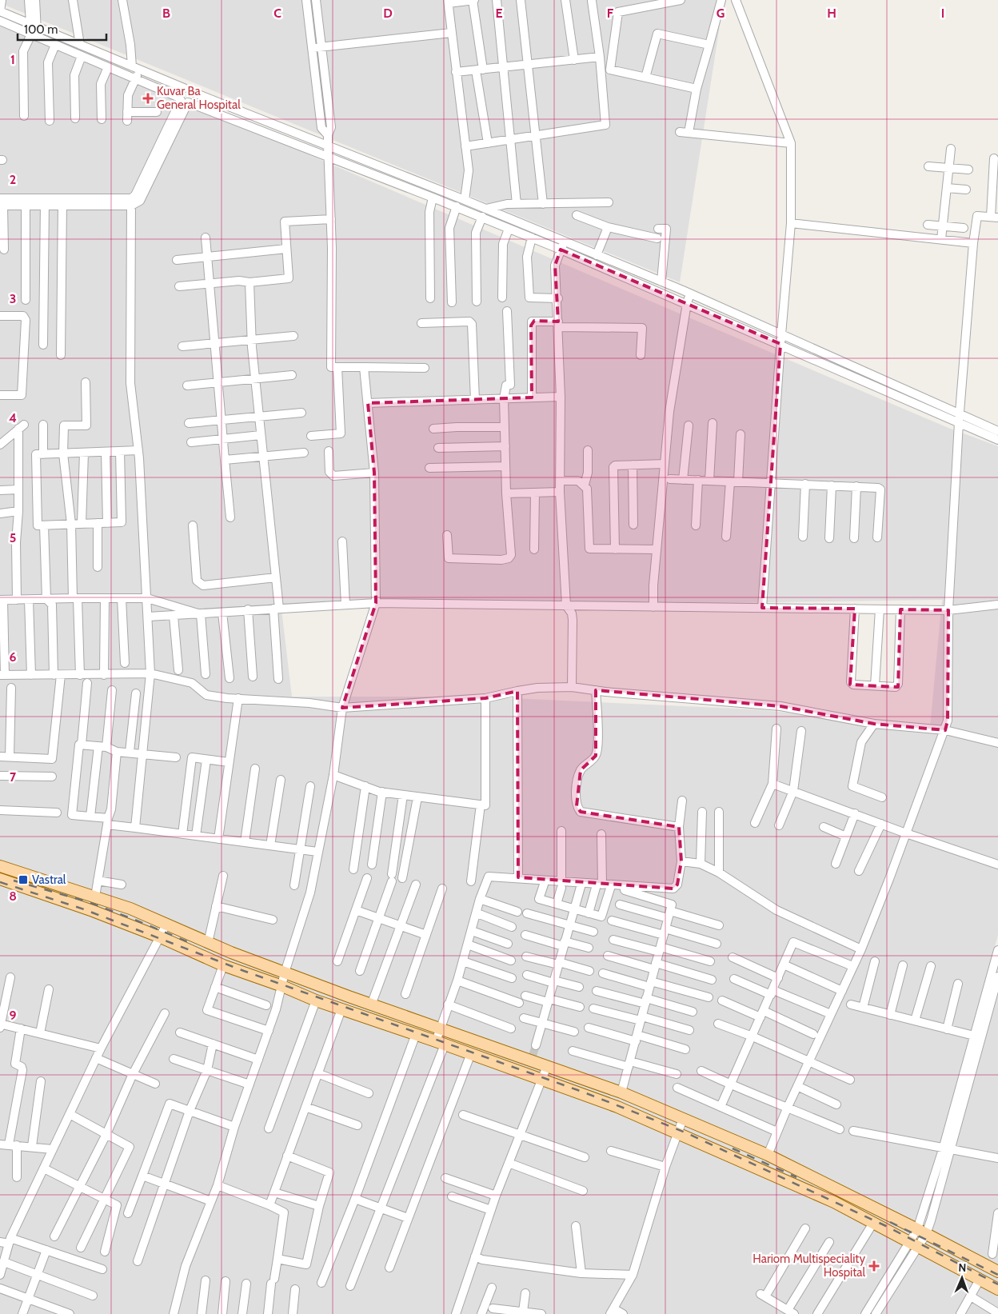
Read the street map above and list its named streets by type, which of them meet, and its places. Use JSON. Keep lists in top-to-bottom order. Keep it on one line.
{"places":{"health":["Kuvar Ba General Hospital","Hariom Multispeciality Hospital"],"transit":["Vastral"]},"scale_bar":"100 m","north":"top","grid":{"columns":["B","C","D","E","F","G","H","I"],"rows":["1","2","3","4","5","6","7","8","9"]}}
